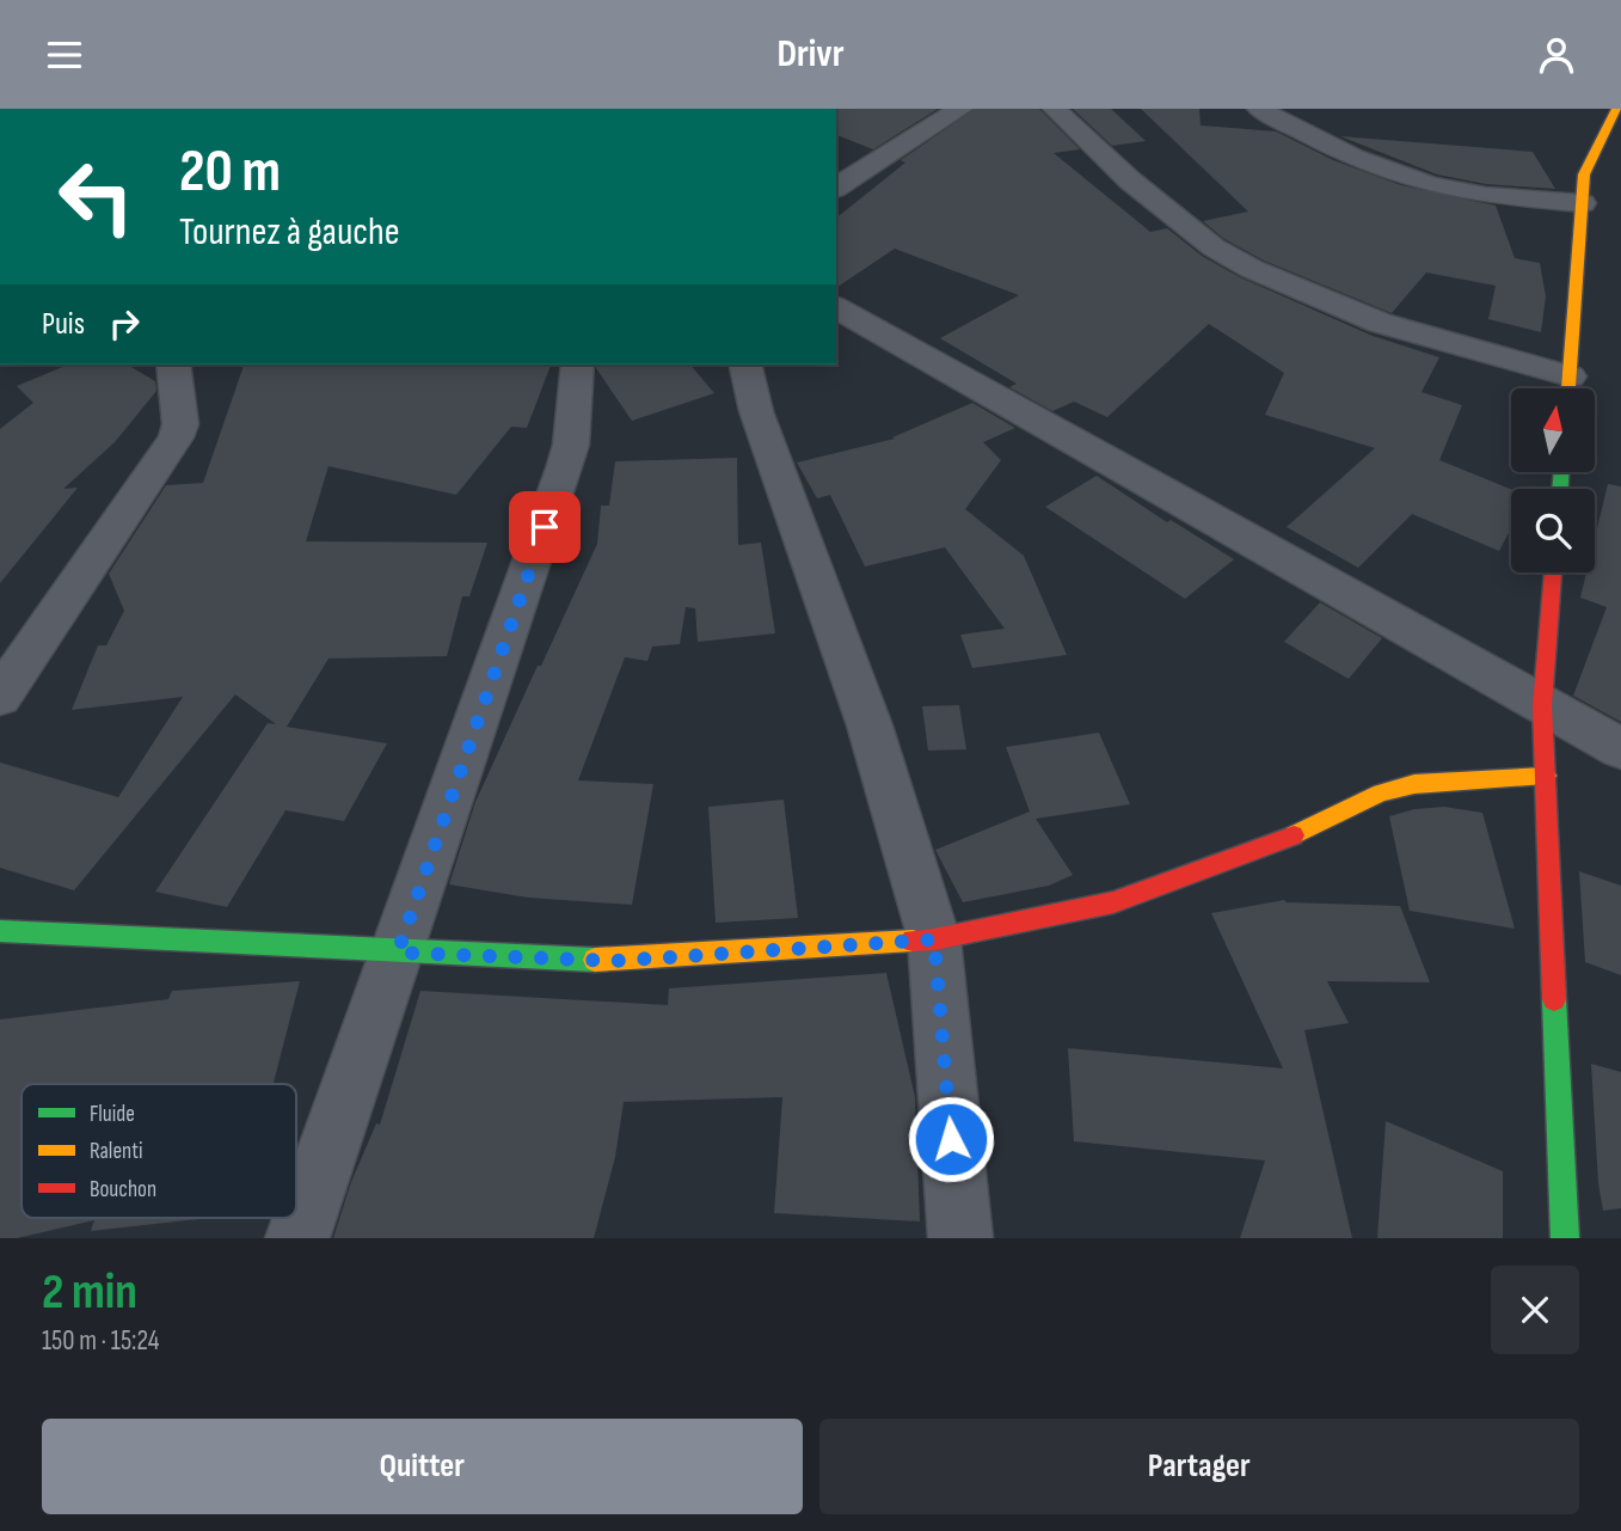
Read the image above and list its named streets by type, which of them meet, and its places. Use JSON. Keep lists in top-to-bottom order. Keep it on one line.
{"legend":["Fluide","Ralenti","Bouchon"],"north":"top","page":{"header":"Drivr","turn":["20 m","Tournez à gauche"],"then":"Puis","heading":["2 min","150 m · 15:24"],"buttons":["Quitter","Partager"]}}
